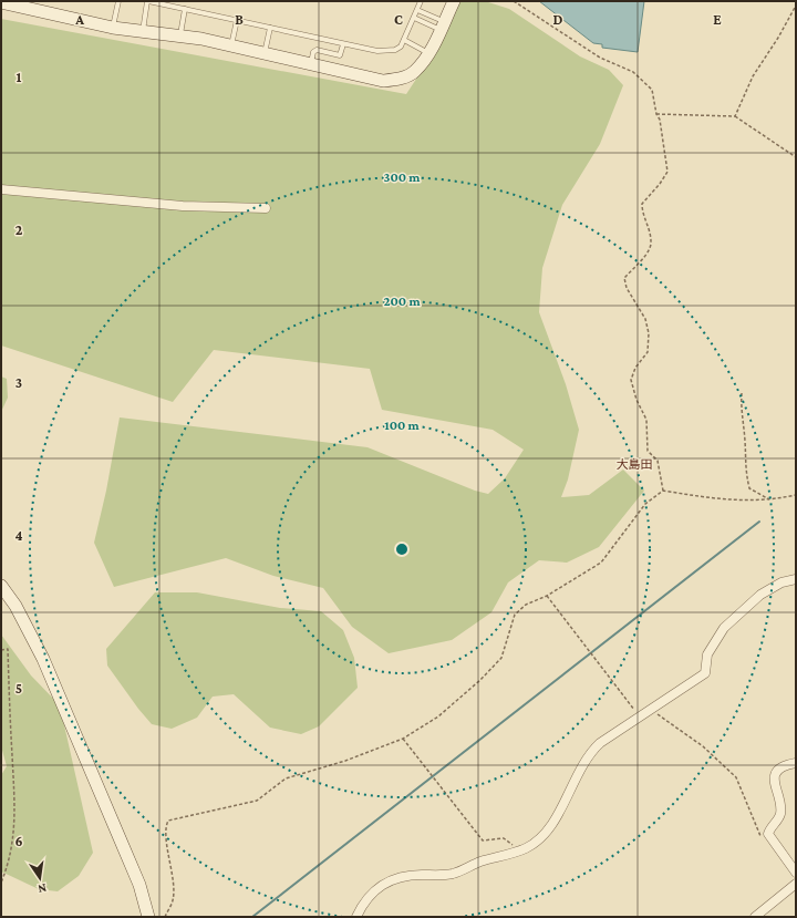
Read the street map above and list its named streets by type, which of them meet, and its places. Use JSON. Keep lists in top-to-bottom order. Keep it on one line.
{"districts":["大島田"],"north":"bottom","grid":{"columns":["A","B","C","D","E"],"rows":["1","2","3","4","5","6"]},"rings":["300 m","200 m","100 m"]}
